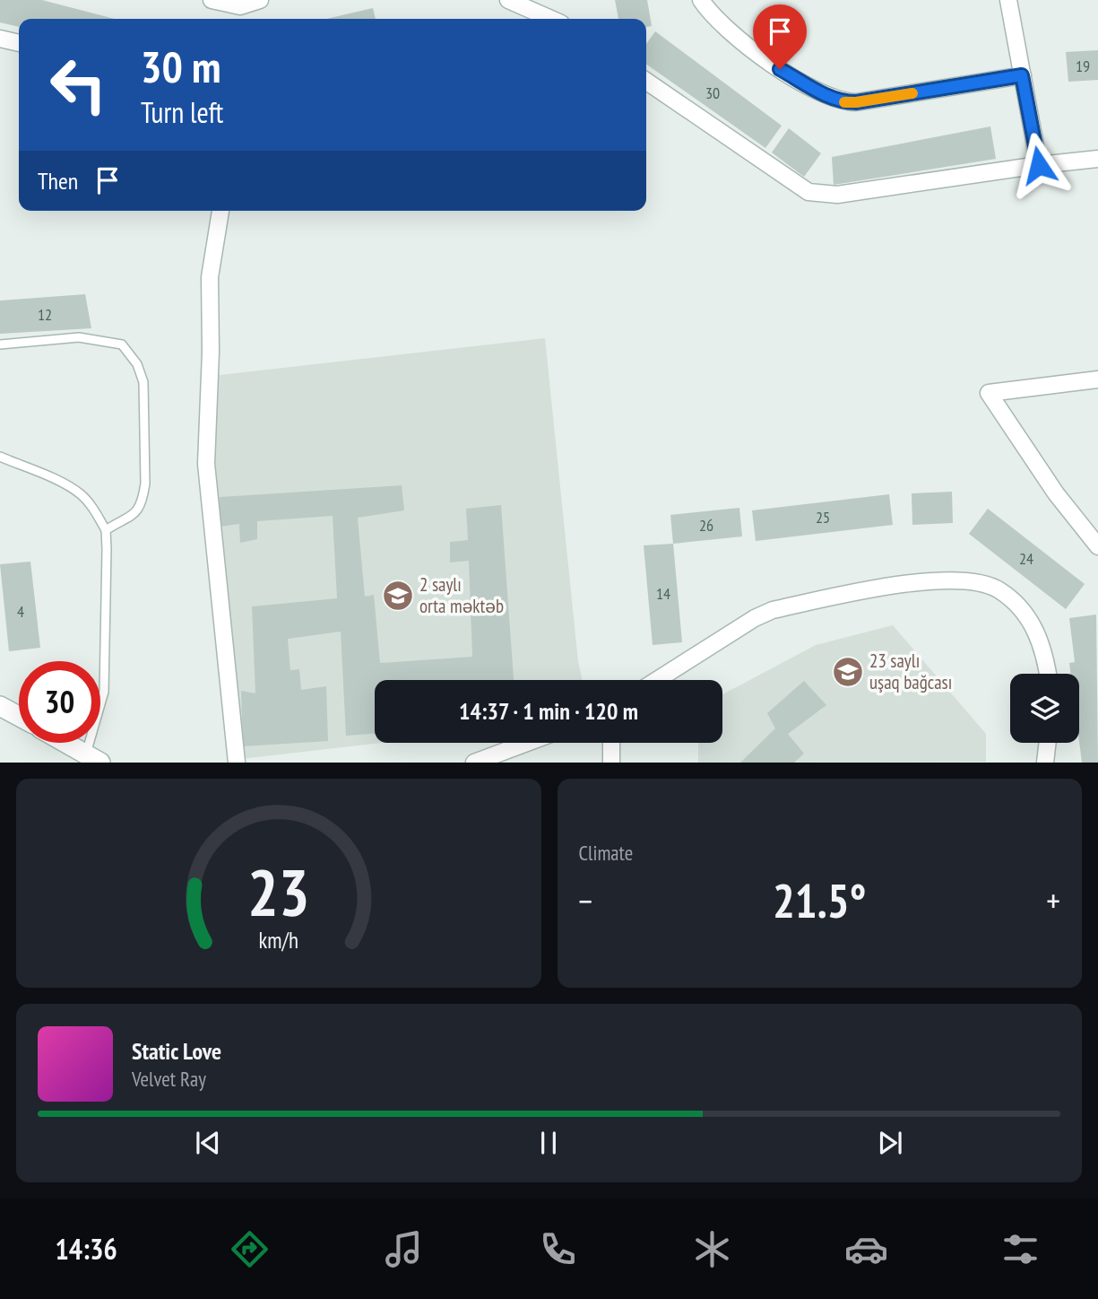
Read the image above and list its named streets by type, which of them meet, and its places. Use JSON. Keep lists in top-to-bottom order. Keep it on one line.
{"places":{"school or university":["2 saylı orta məktəb","23 saylı uşaq bağcası"]},"house_numbers":["19","30","12","25","26","24","14","4"],"page":{"turn":["30 m","Turn left"],"then":"Then","limit":"30","trip":"14:37 · 1 min · 120 m","tile":"Climate","heat":["−","21.5°","+"],"song":["Static Love","Velvet Ray"],"tabs":"14:36","gauge":["23","km/h"]}}
